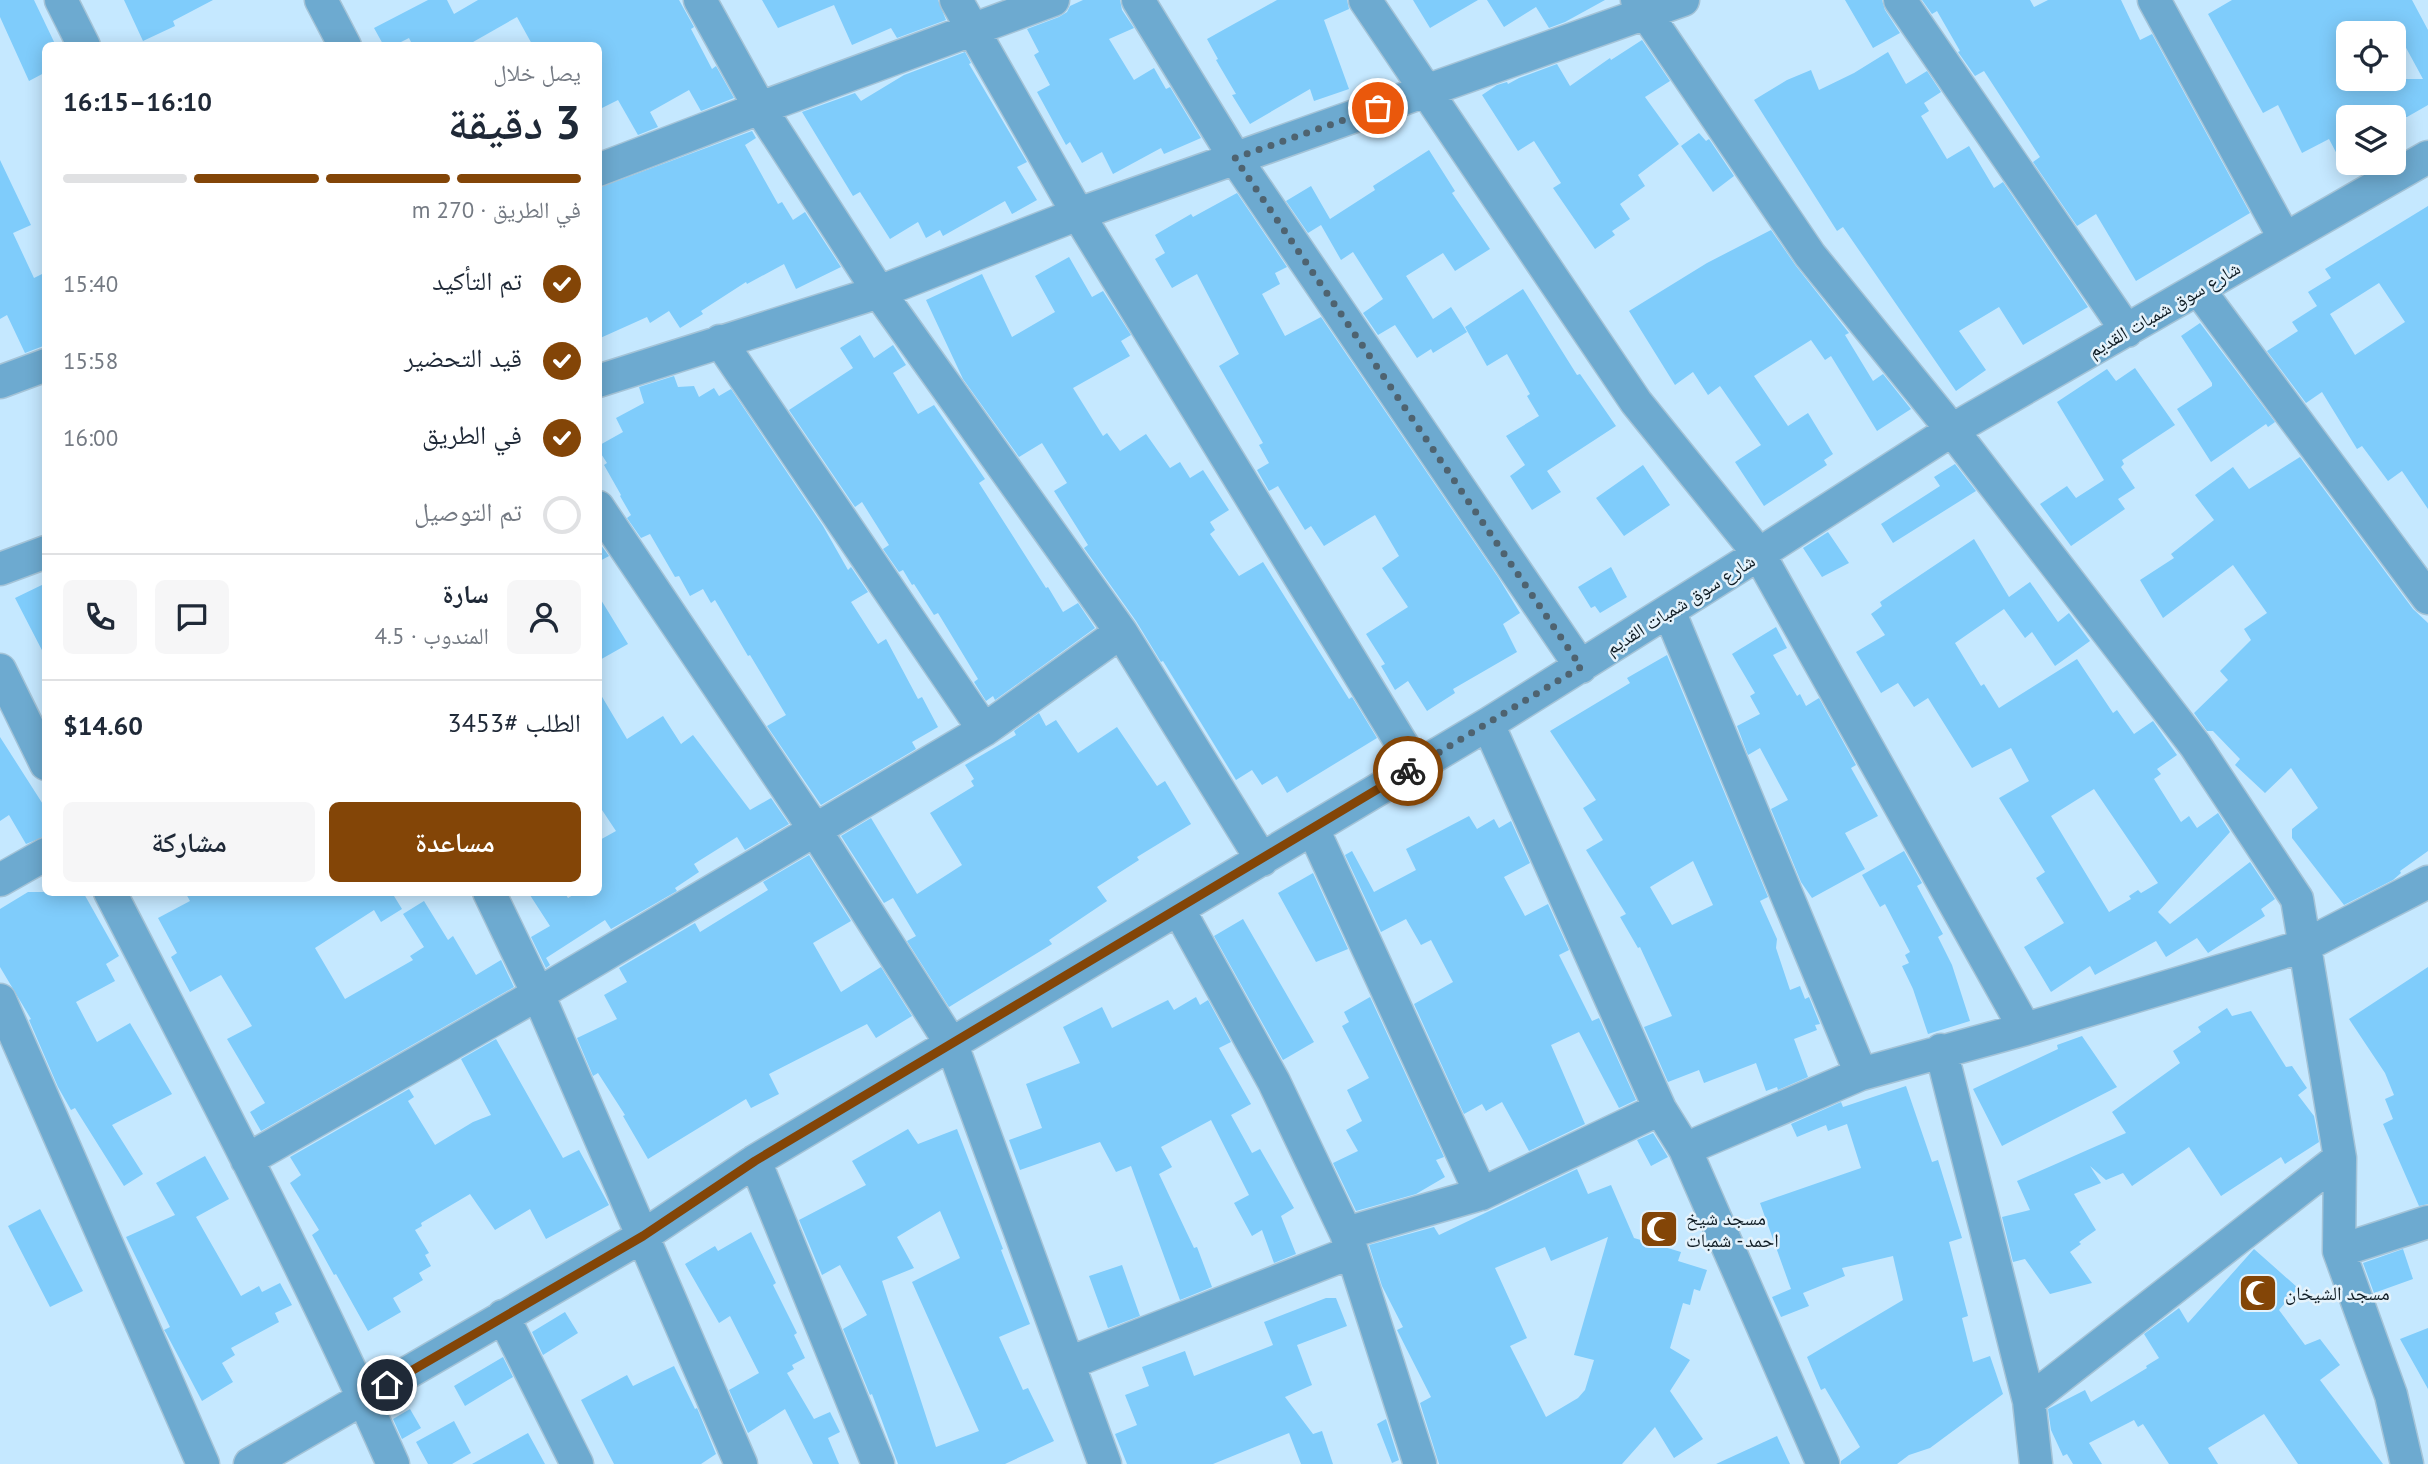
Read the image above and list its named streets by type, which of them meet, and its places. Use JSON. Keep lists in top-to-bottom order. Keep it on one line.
{"streets":{"street":["شارع سوق شمبات القديم"]},"places":{"mosque":["مسجد شيخ احمد - شمبات","مسجد الشيخان"]},"page":{"heading":["3 دقيقة","يصل خلال","16:10–16:15"],"panel":["سارة","المندوب · 4.5","الطلب #3453","$14.60"],"bar":"في الطريق · 270 m","list":[["تم التأكيد","15:40"],["قيد التحضير","15:58"],["في الطريق","16:00"],"تم التوصيل"],"buttons":["مساعدة","مشاركة"]}}
